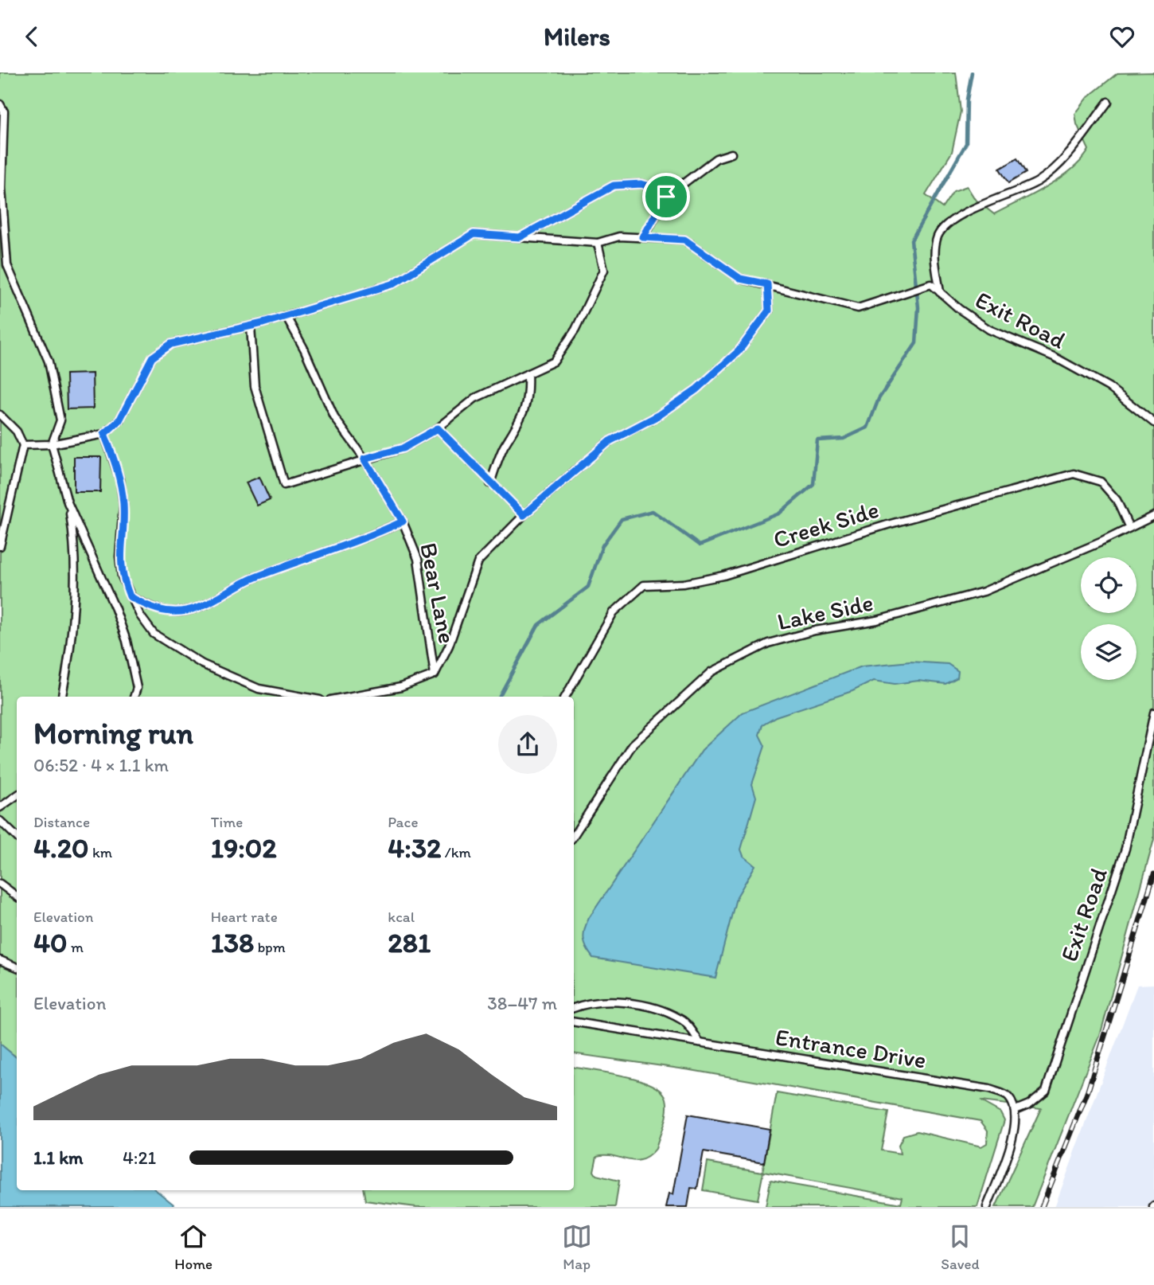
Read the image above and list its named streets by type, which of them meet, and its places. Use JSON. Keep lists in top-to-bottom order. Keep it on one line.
{"streets":{"lane":["Exit Road","Creek Side","Bear Lane","Lake Side","Entrance Drive"]},"crossings":[["Exit Road","Bear Lane"],["Exit Road","Entrance Drive"],["Creek Side","Lake Side"]],"page":{"header":"Milers","heading":["Morning run","06:52 · 4 × 1.1 km"],"stats":[["Distance","4.20 km"],["Time","19:02"],["Pace","4:32 /km"],["Elevation","40 m"],["Heart rate","138 bpm"],["kcal","281"]],"chart":["Elevation","38–47 m"],"list":[{"name":"1.1 km","note":"4:21"}],"tabs":["Home","Map","Saved"]}}
